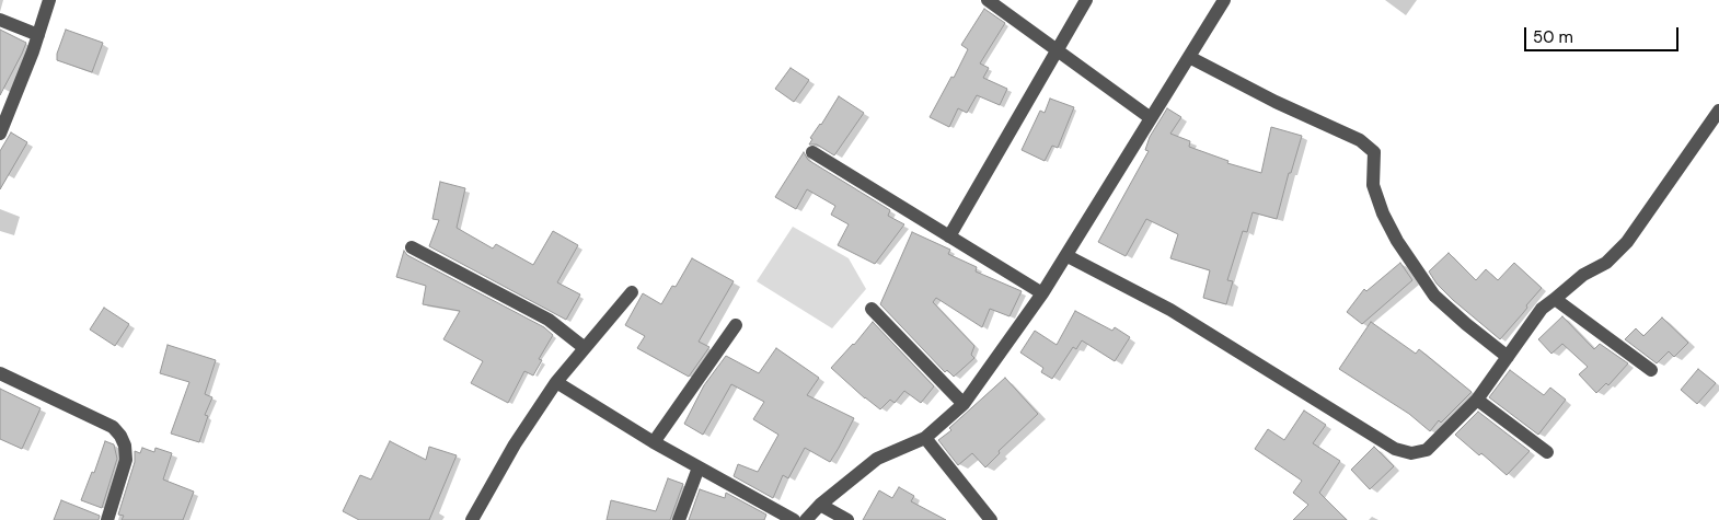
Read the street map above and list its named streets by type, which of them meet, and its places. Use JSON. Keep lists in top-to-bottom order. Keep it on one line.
{"scale_bar":"50 m"}
